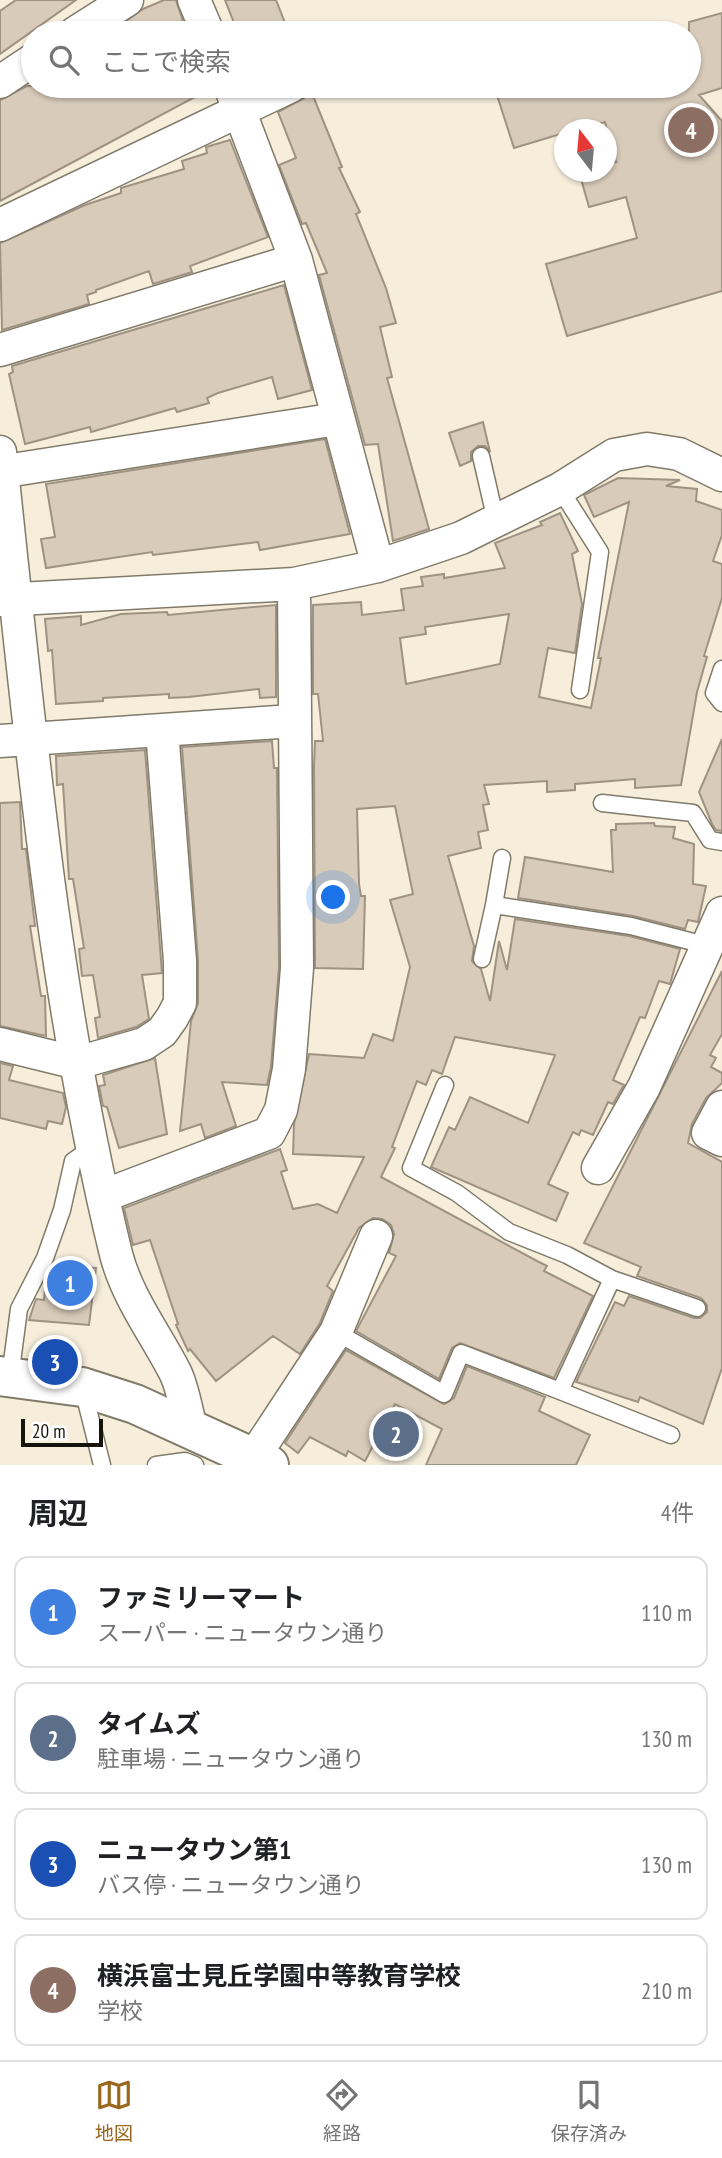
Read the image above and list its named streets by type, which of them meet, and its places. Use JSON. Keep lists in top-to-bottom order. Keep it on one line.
{"scale_bar":"20 m","north":"top","page":{"search":"ここで検索","pins":["4","1","3","2"],"scale":"20 m","heading":["周辺","4件"],"list":[{"mark":"1","name":"ファミリーマート","note":"スーパー · ニュータウン通り","value":"110 m"},{"mark":"2","name":"タイムズ","note":"駐車場 · ニュータウン通り","value":"130 m"},{"mark":"3","name":"ニュータウン第1","note":"バス停 · ニュータウン通り","value":"130 m"},{"mark":"4","name":"横浜富士見丘学園中等教育学校","note":"学校","value":"210 m"}],"nav":["地図","経路","保存済み"]}}
